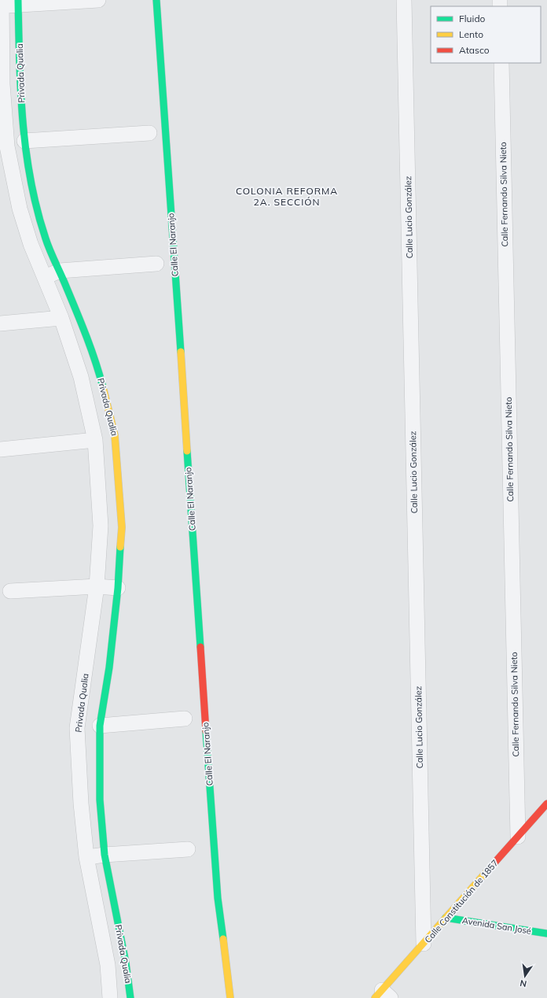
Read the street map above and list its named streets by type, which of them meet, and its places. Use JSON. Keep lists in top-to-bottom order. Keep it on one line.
{"streets":{"street":["Privada Qualia","Calle Fernando Silva Nieto","Calle Lucio González","Calle El Naranjo","Calle Constitución de 1857","Avenida San José"]},"crossings":[["Calle Fernando Silva Nieto","Calle Constitución de 1857"],["Calle Lucio González","Calle Constitución de 1857"],["Calle Constitución de 1857","Avenida San José"]],"districts":["COLONIA REFORMA 2A. SECCIÓN"],"legend":["Fluido","Lento","Atasco"],"north":"bottom"}
